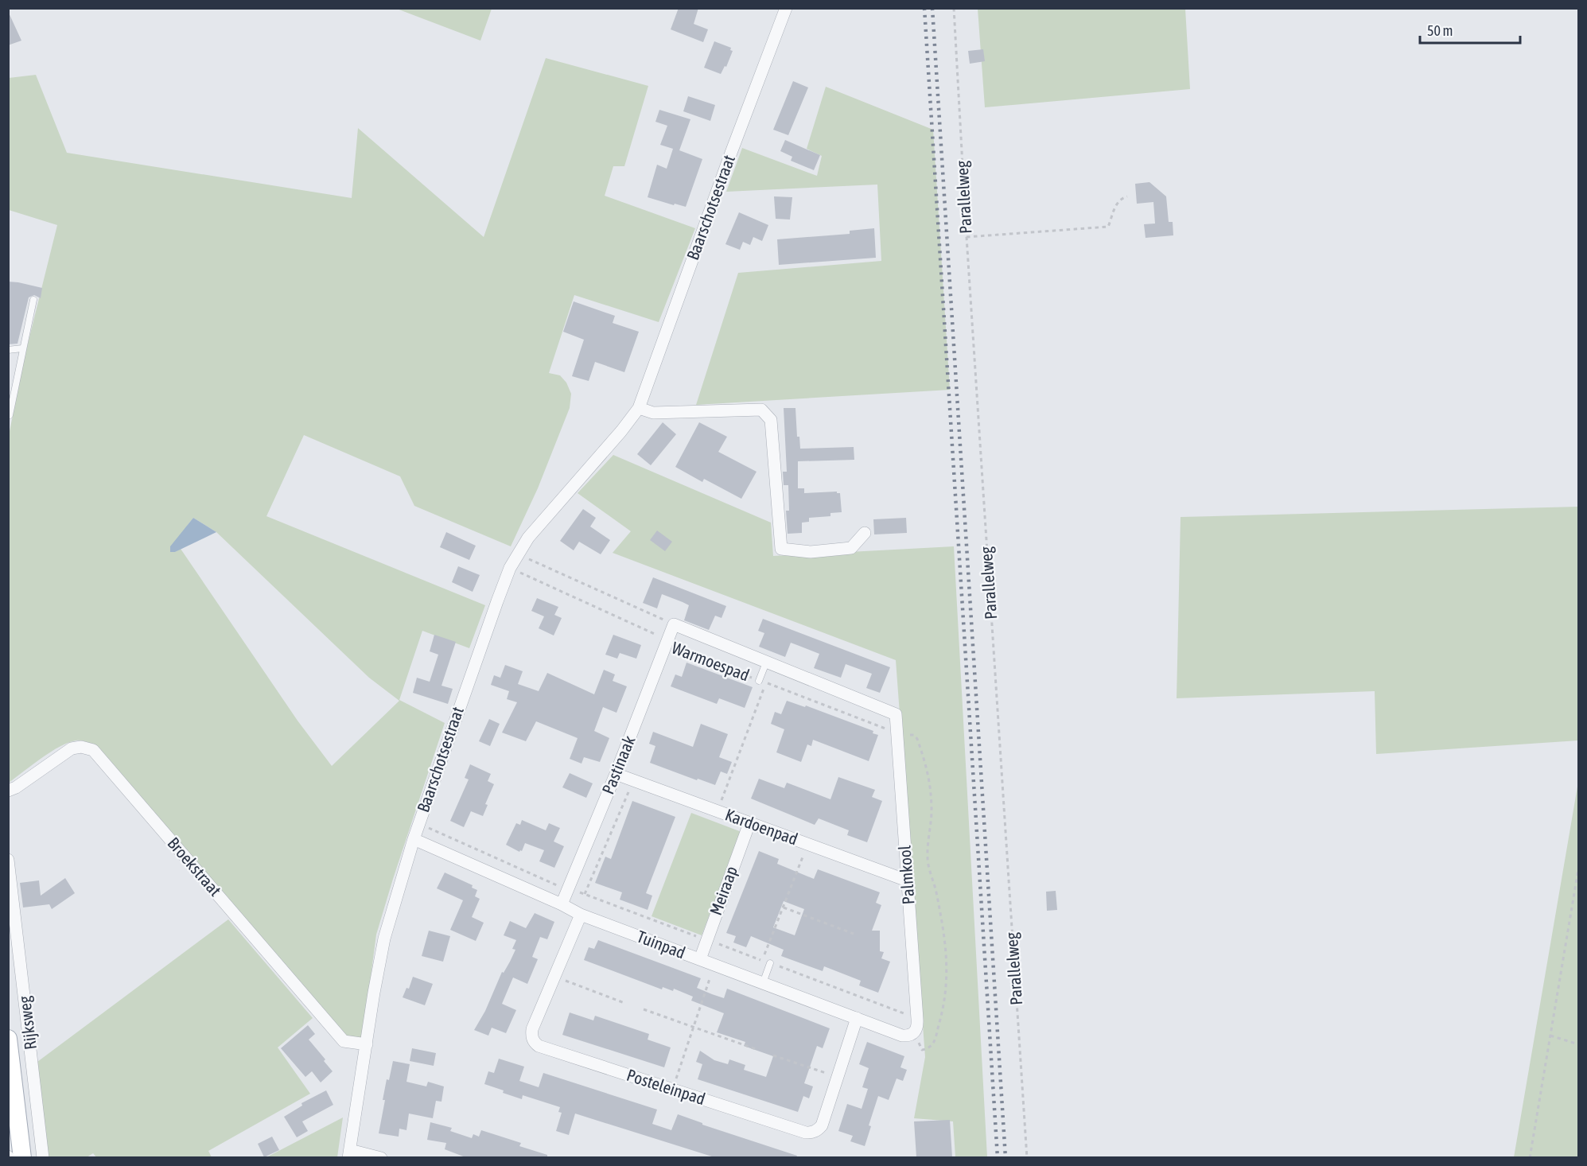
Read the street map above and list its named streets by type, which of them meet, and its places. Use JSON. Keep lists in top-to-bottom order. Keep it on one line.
{"streets":{"main road":["Rijksweg"],"street":["Baarschotsestraat","Warmoespad","Pastinaak","Kardoenpad","Broekstraat","Palmkool","Meiraap","Tuinpad","Posteleinpad"],"path":["Parallelweg"]},"crossings":[["Baarschotsestraat","Warmoespad"],["Baarschotsestraat","Broekstraat"],["Baarschotsestraat","Tuinpad"],["Warmoespad","Pastinaak"],["Warmoespad","Kardoenpad"],["Warmoespad","Palmkool"],["Warmoespad","Tuinpad"],["Pastinaak","Kardoenpad"],["Pastinaak","Tuinpad"],["Kardoenpad","Palmkool"],["Kardoenpad","Meiraap"],["Palmkool","Tuinpad"],["Meiraap","Tuinpad"],["Tuinpad","Posteleinpad"]],"scale_bar":"50 m"}
